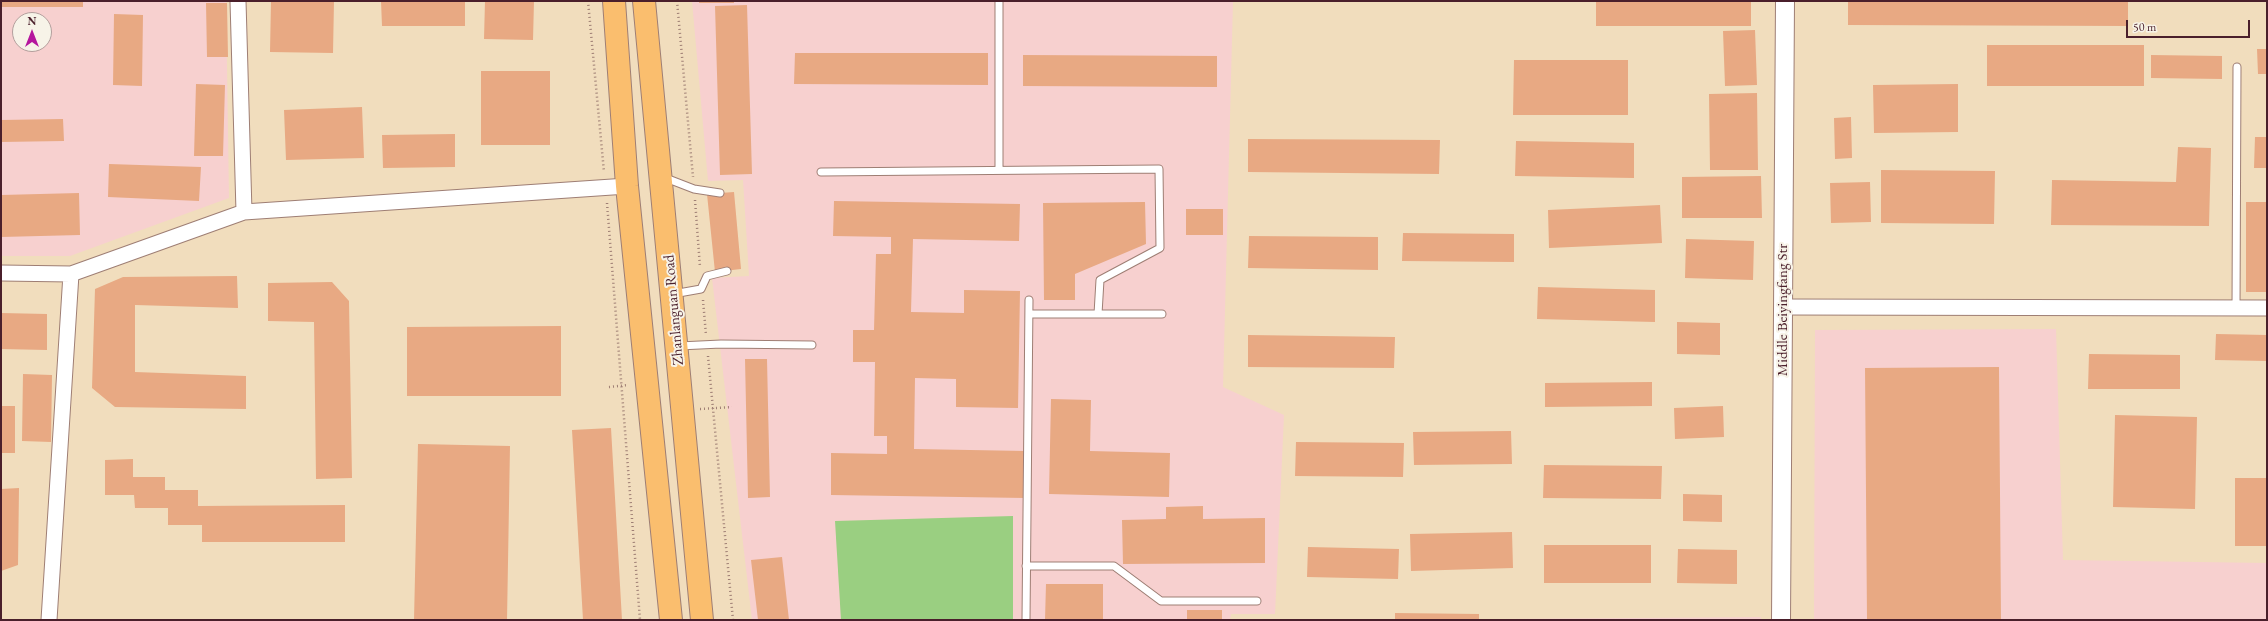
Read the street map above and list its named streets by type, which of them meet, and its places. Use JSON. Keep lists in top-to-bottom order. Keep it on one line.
{"streets":{"main road":["Zhanlanguan Road"],"street":["Middle Beiyingfang Str"]},"scale_bar":"50 m","north":"top"}
